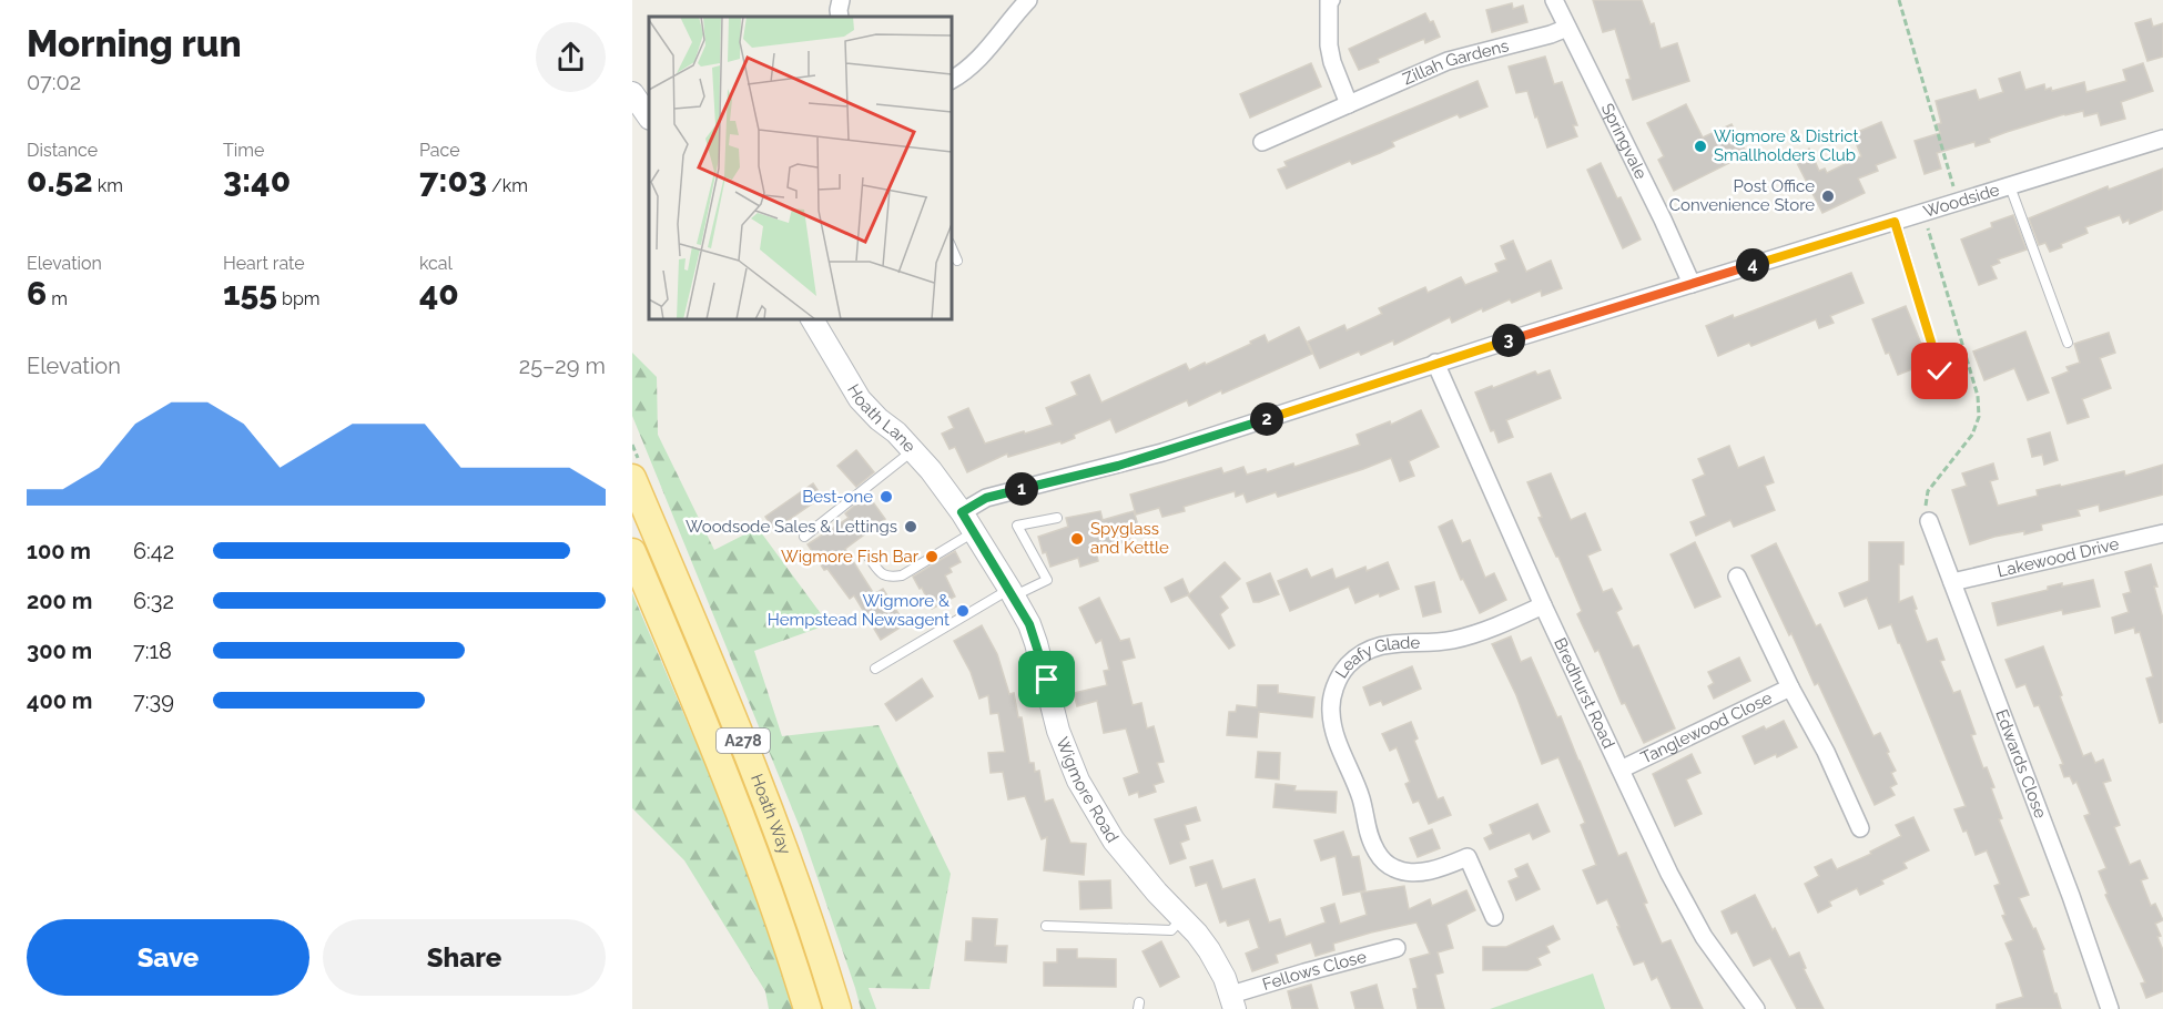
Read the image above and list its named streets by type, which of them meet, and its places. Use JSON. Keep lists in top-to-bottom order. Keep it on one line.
{"streets":{"main road":["A278","Hoath Way"],"street":["Zillah Gardens","Springvale","Woodside","Hoath Lane","Lakewood Drive","Leafy Glade","Bredhurst Road","Tanglewood Close","Edwards Close","Wigmore Road","Fellows Close"]},"crossings":[["Zillah Gardens","Springvale"],["Springvale","Woodside"],["Woodside","Hoath Lane"],["Woodside","Bredhurst Road"],["Woodside","Wigmore Road"],["Hoath Lane","Wigmore Road"],["Lakewood Drive","Edwards Close"],["Leafy Glade","Bredhurst Road"],["Bredhurst Road","Tanglewood Close"],["Wigmore Road","Fellows Close"]],"places":["Wigmore & District Smallholders Club","Post Office Convenience Store","Best-one","Woodsode Sales & Lettings","Spyglass and Kettle","Wigmore Fish Bar","Wigmore & Hempstead Newsagent"],"page":{"heading":["Morning run","07:02"],"stats":[["Distance","0.52 km"],["Time","3:40"],["Pace","7:03 /km"],["Elevation","6 m"],["Heart rate","155 bpm"],["kcal","40"]],"pins":["4","3","2","1"],"chart":["Elevation","25–29 m"],"list":[{"name":"100 m","note":"6:42"},{"name":"200 m","note":"6:32"},{"name":"300 m","note":"7:18"},{"name":"400 m","note":"7:39"}],"buttons":["Save","Share"]}}
